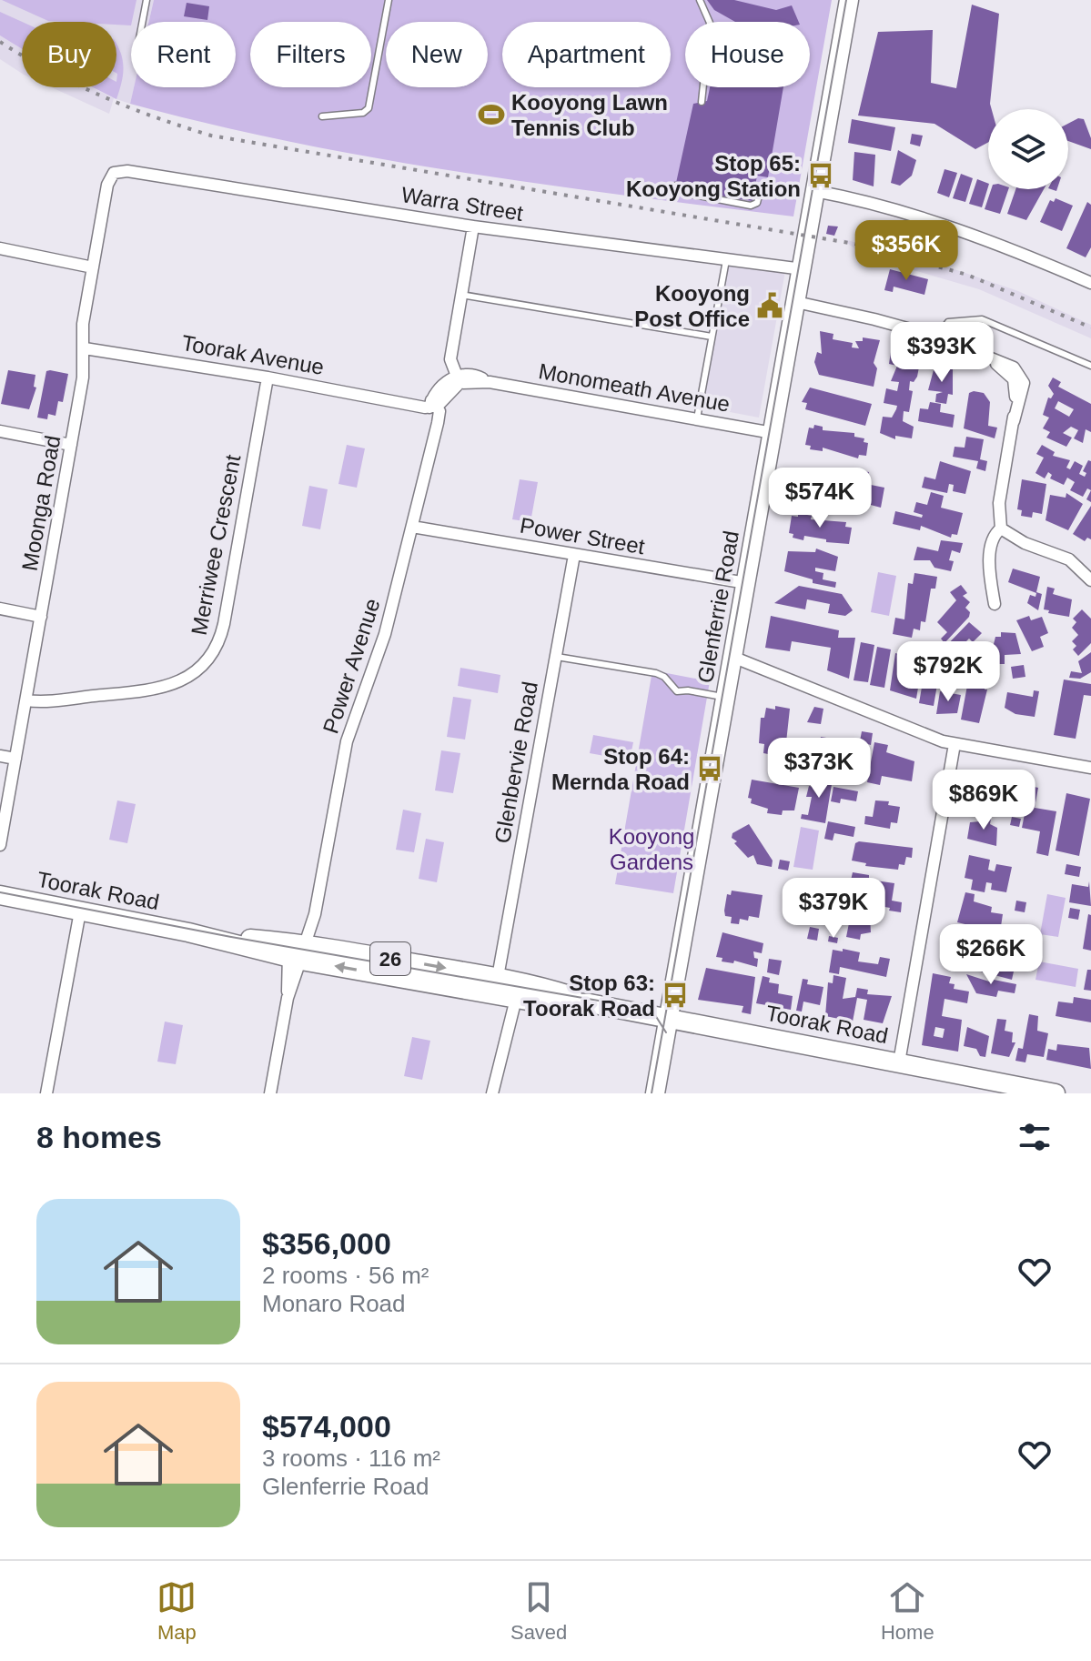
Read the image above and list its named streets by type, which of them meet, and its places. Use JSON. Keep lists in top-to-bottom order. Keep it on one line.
{"streets":{"main road":["Glenferrie Road","Toorak Road","26"],"street":["Warra Street","Toorak Avenue","Monomeath Avenue","Moonga Road","Power Street","Merriwee Crescent","Power Avenue","Glenbervie Road"]},"crossings":[["Warra Street","Moonga Road"],["Warra Street","Glenferrie Road"],["Toorak Avenue","Moonga Road"],["Toorak Avenue","Merriwee Crescent"],["Toorak Avenue","Power Avenue"],["Monomeath Avenue","Glenferrie Road"],["Moonga Road","Merriwee Crescent"],["Power Street","Glenferrie Road"],["Power Street","Power Avenue"],["Power Street","Glenbervie Road"],["Glenferrie Road","Toorak Road"],["Power Avenue","Toorak Road"],["Glenbervie Road","Toorak Road"]],"parks":["Kooyong Gardens"],"places":{"sports":["Kooyong Lawn Tennis Club"],"bus stop":["Stop 65: Kooyong Station","Stop 64: Mernda Road","Stop 63: Toorak Road"],"public building":["Kooyong Post Office"]},"page":{"chip":["Buy","Rent","Filters","New","Apartment","House"],"price":["$356K","$393K","$574K","$792K","$373K","$869K","$379K","$266K"],"heading":"8 homes","list":[{"name":"$356,000","note":"2 rooms · 56 m² · Monaro Road"},{"name":"$574,000","note":"3 rooms · 116 m² · Glenferrie Road"}],"tabs":["Map","Saved","Home"]}}
